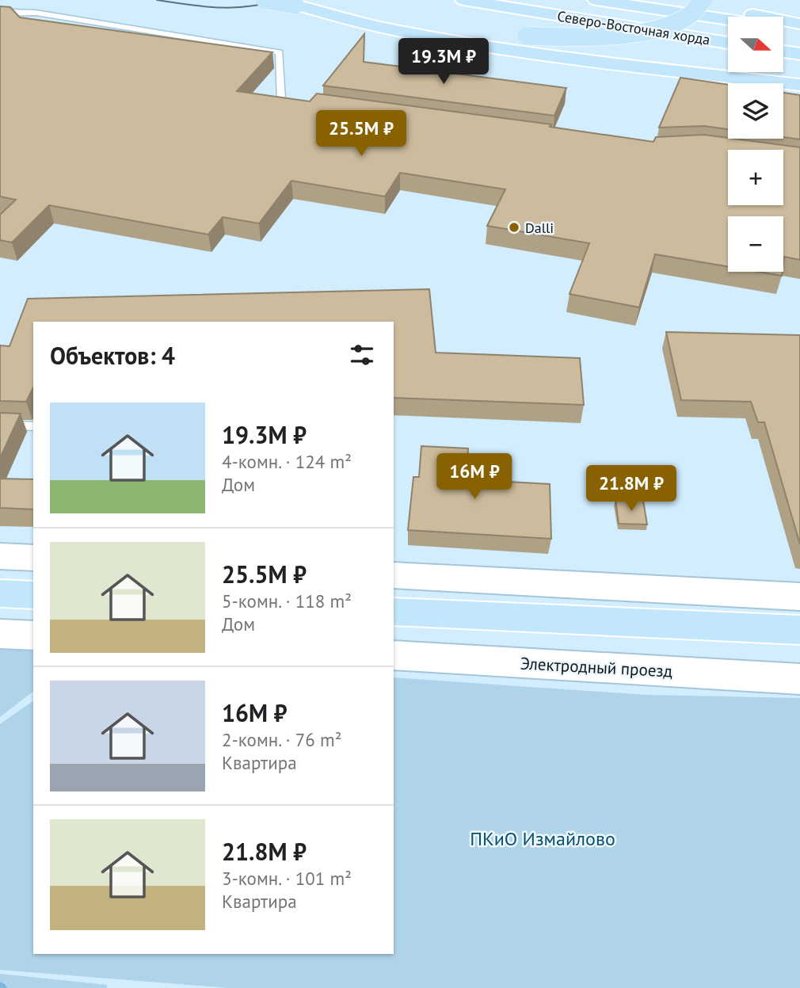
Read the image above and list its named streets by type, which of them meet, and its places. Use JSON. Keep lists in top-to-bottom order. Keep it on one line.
{"streets":{"main road":["Северо-Восточная хорда"],"street":["Электродный проезд"]},"parks":["ПКиО Измайлово"],"places":["Dalli"],"north":"right","page":{"map_buttons":["+","−"],"price":["19.3M ₽","25.5M ₽","16M ₽","21.8M ₽"],"heading":"Объектов: 4","list":[{"name":"19.3M ₽","note":"4-комн. · 124 m² · Дом"},{"name":"25.5M ₽","note":"5-комн. · 118 m² · Дом"},{"name":"16M ₽","note":"2-комн. · 76 m² · Квартира"},{"name":"21.8M ₽","note":"3-комн. · 101 m² · Квартира"}]}}
